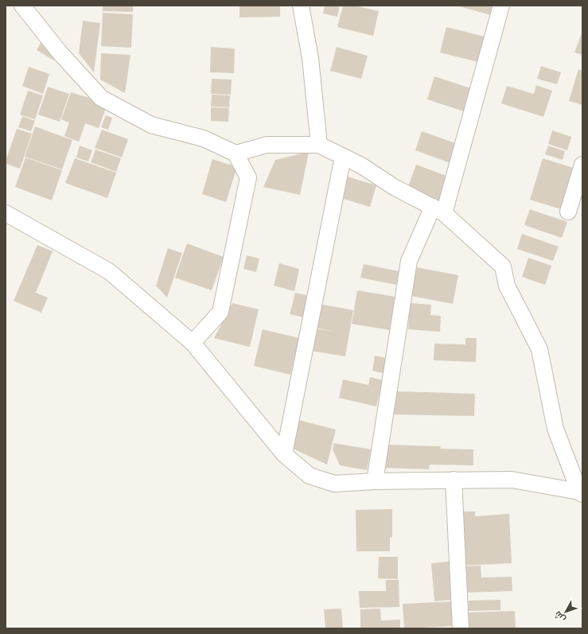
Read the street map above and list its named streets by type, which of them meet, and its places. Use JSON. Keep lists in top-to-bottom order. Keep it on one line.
{"north":"bottom left"}
